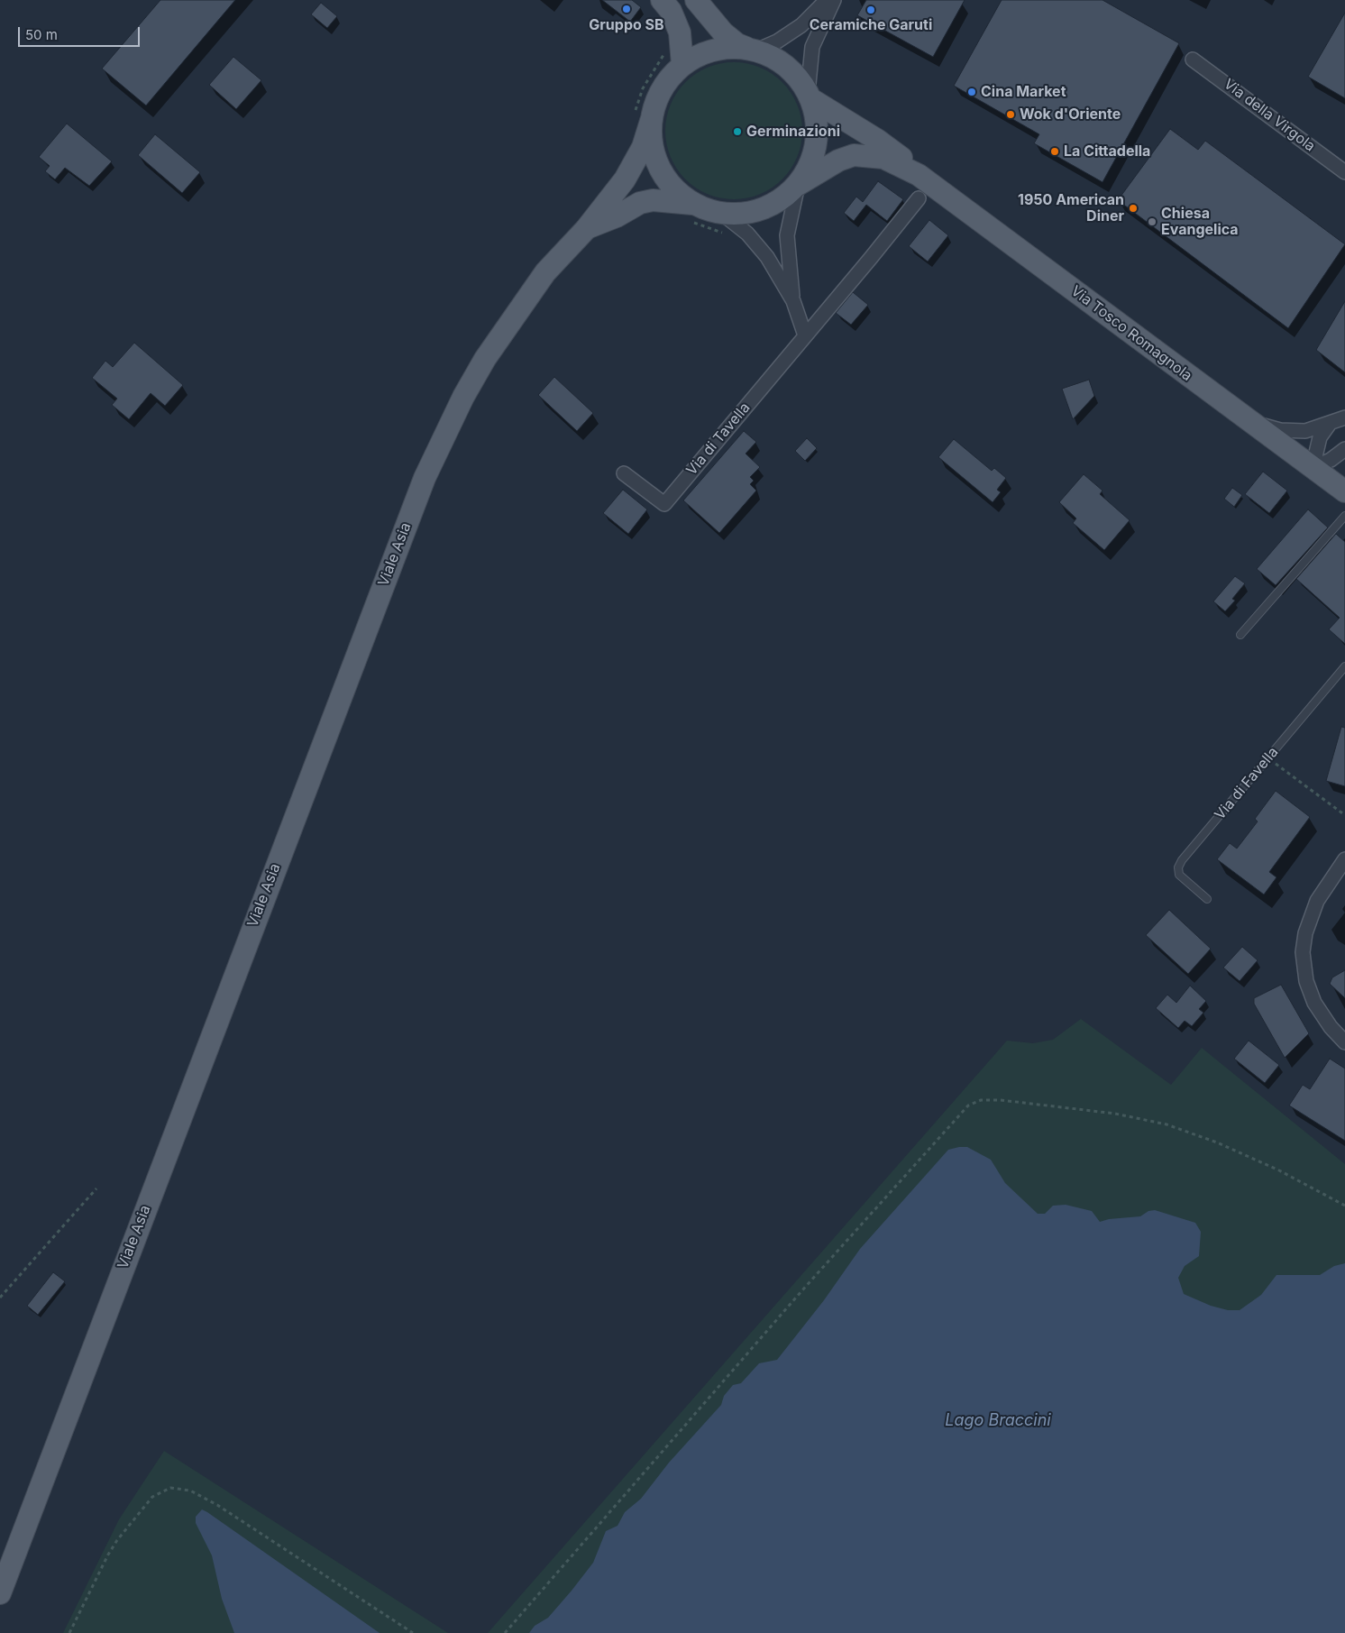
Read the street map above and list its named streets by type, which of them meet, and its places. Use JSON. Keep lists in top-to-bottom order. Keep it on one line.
{"streets":{"main road":["Via Tosco Romagnola","Viale Asia"],"street":["Via della Virgola","Via di Tavella"],"lane":["Via di Favella"]},"water":["Lago Braccini"],"places":["Gruppo SB","Ceramiche Garuti","Cina Market","Wok d'Oriente","Germinazioni","La Cittadella","1950 American Diner","Chiesa Evangelica"],"scale_bar":"50 m"}
